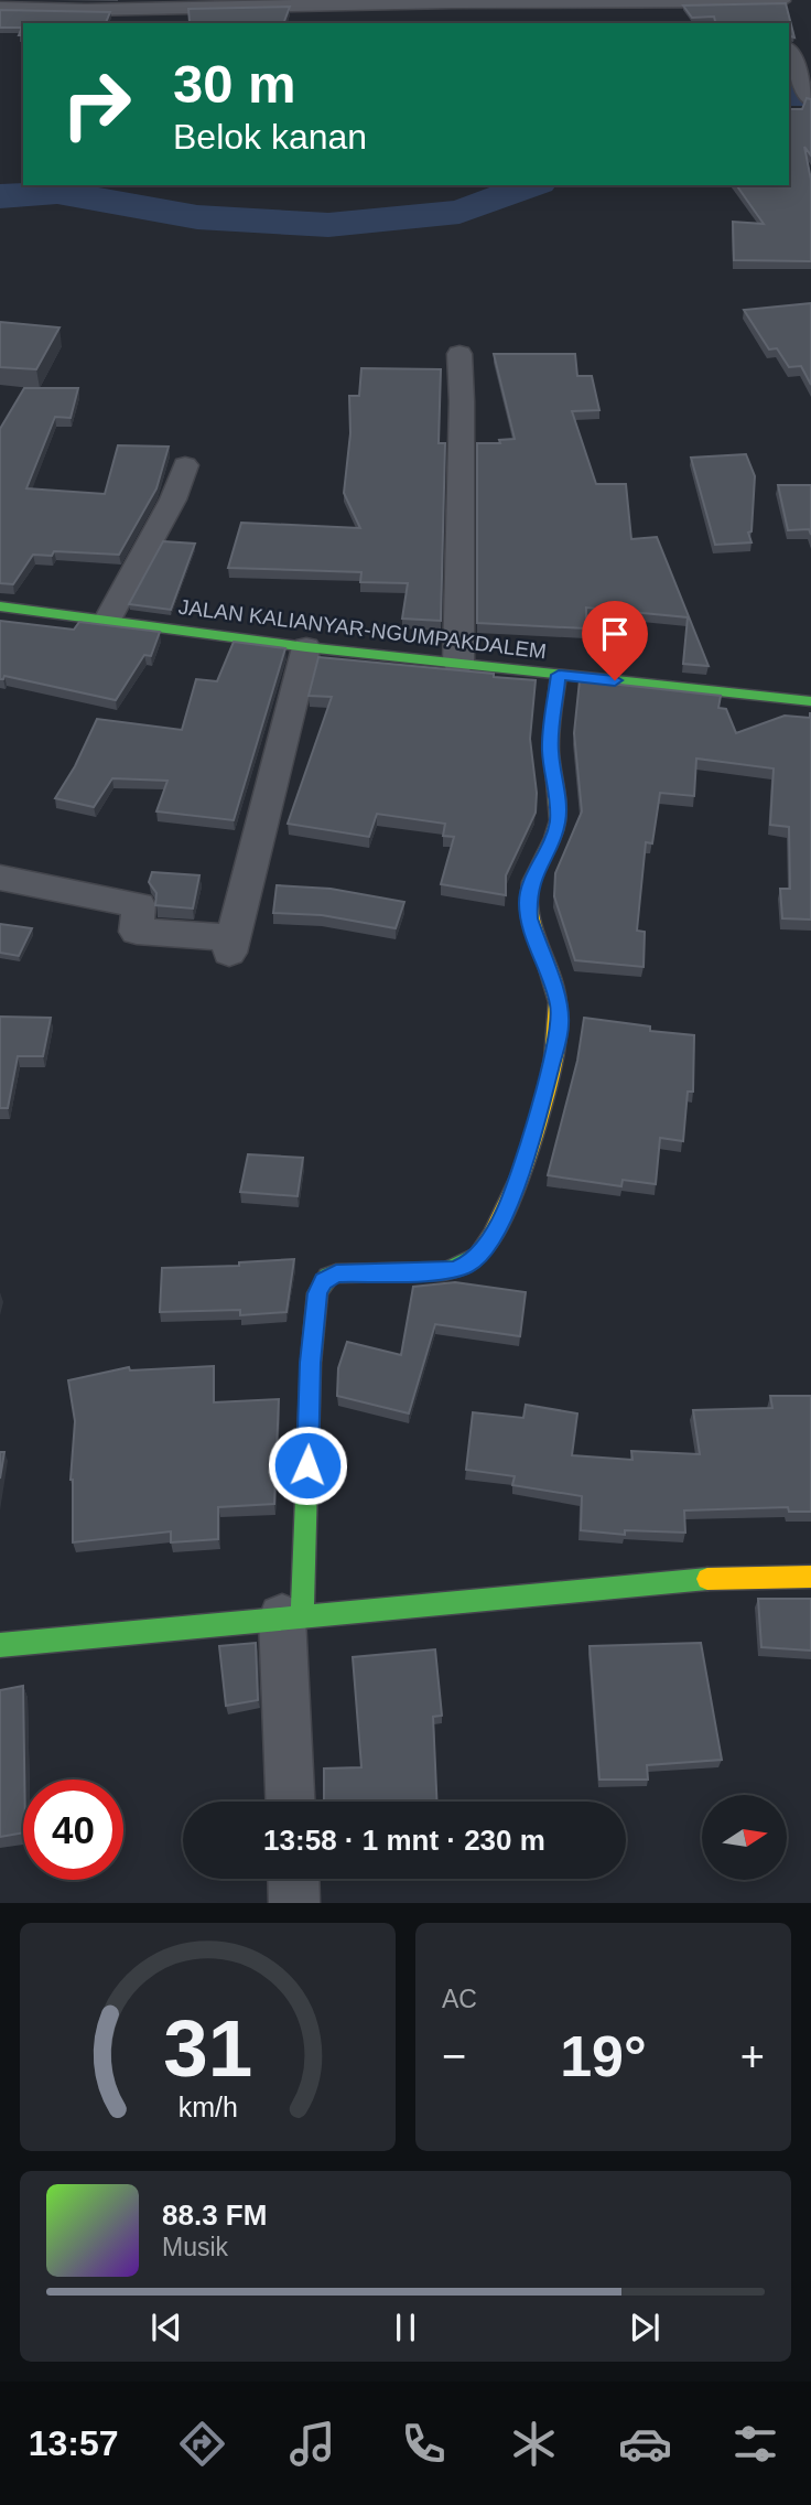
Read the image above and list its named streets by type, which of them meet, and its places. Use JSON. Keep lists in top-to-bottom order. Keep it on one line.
{"streets":{"street":["JALAN KALIANYAR-NGUMPAKDALEM"]},"north":"right","page":{"turn":["30 m","Belok kanan"],"limit":"40","trip":"13:58 · 1 mnt · 230 m","tile":"AC","heat":["−","19°","+"],"song":["88.3 FM","Musik"],"tabs":"13:57","gauge":["31","km/h"]}}
